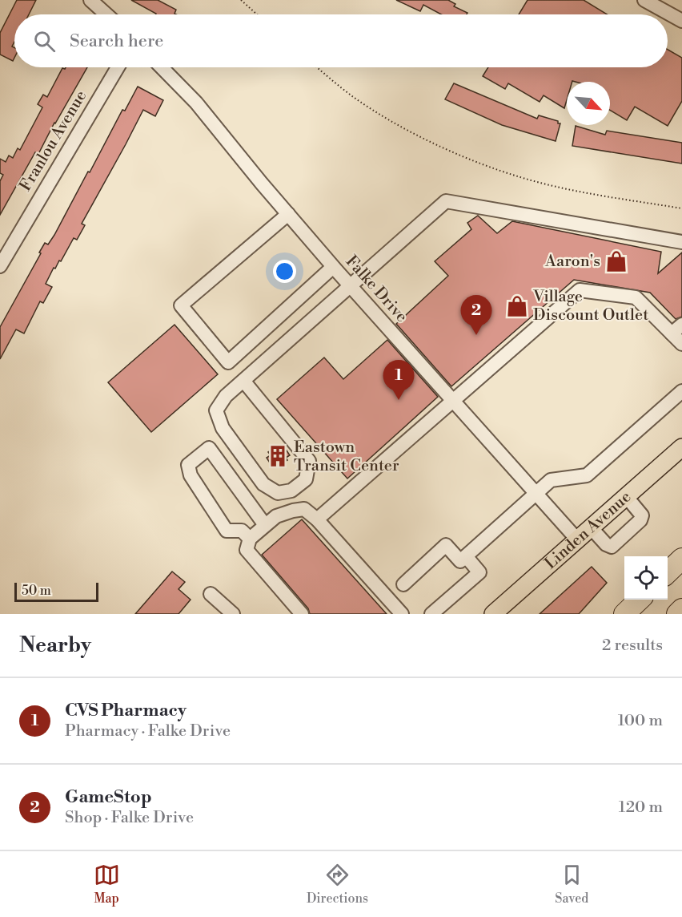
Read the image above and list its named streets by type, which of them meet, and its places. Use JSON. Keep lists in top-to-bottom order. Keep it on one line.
{"streets":{"main road":["Linden Avenue"],"street":["Franlou Avenue","Falke Drive"]},"crossings":[["Falke Drive","Linden Avenue"]],"places":{"shop":["Aaron's","Village Discount Outlet"],"building":["Eastown Transit Center"]},"scale_bar":"50 m","north":"bottom right","page":{"search":"Search here","pins":["2","1"],"scale":"50 m","heading":["Nearby","2 results"],"list":[{"mark":"1","name":"CVS Pharmacy","note":"Pharmacy · Falke Drive","value":"100 m"},{"mark":"2","name":"GameStop","note":"Shop · Falke Drive","value":"120 m"}],"nav":["Map","Directions","Saved"]}}
